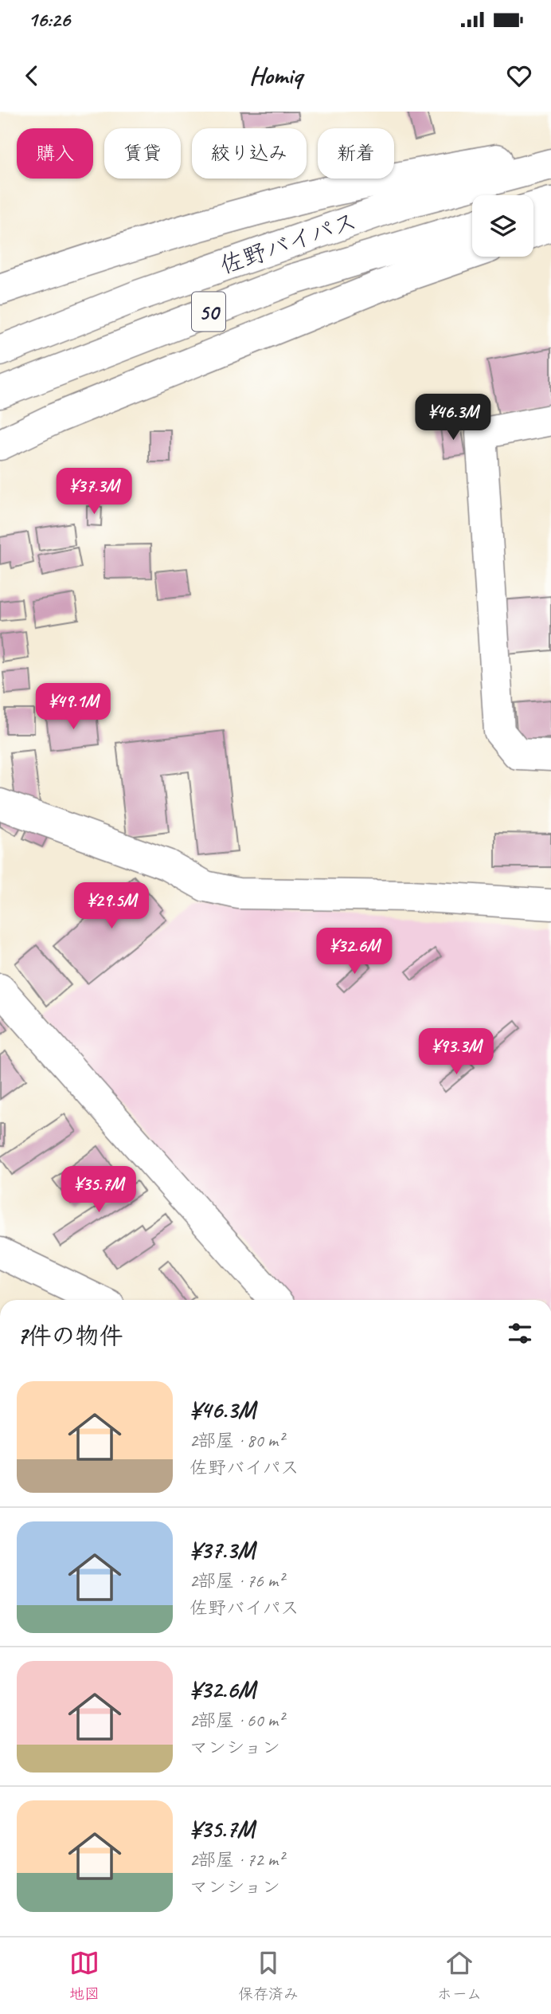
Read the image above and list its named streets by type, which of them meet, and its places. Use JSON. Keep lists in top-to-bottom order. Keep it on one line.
{"streets":{"main road":["佐野バイパス","50"]},"page":{"status":"16:26","header":"Homiq","chip":["購入","賃貸","絞り込み","新着"],"price":["¥46.3M","¥37.3M","¥49.1M","¥29.5M","¥32.6M","¥93.3M","¥35.7M"],"heading":"7件の物件","list":[{"name":"¥46.3M","note":"2部屋 · 80 m² · 佐野バイパス"},{"name":"¥37.3M","note":"2部屋 · 76 m² · 佐野バイパス"},{"name":"¥32.6M","note":"2部屋 · 60 m² · マンション"},{"name":"¥35.7M","note":"2部屋 · 72 m² · マンション"}],"tabs":["地図","保存済み","ホーム"]}}
